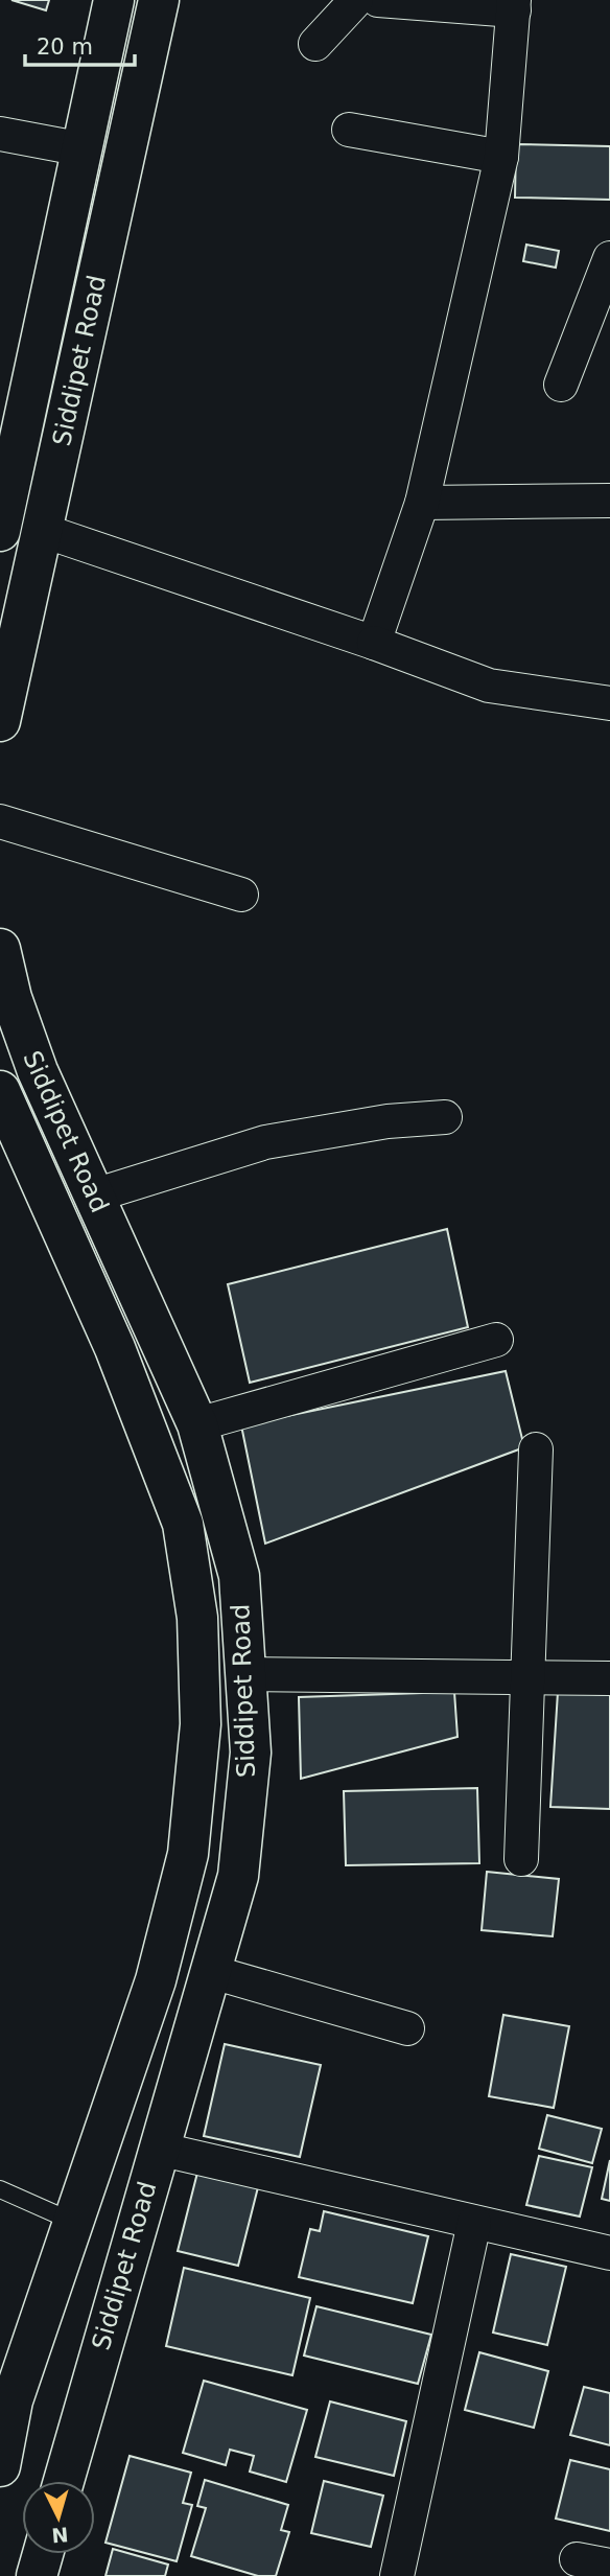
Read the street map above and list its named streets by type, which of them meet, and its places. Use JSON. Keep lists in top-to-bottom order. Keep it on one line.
{"streets":{"main road":["Siddipet Road"]},"scale_bar":"20 m","north":"bottom"}
